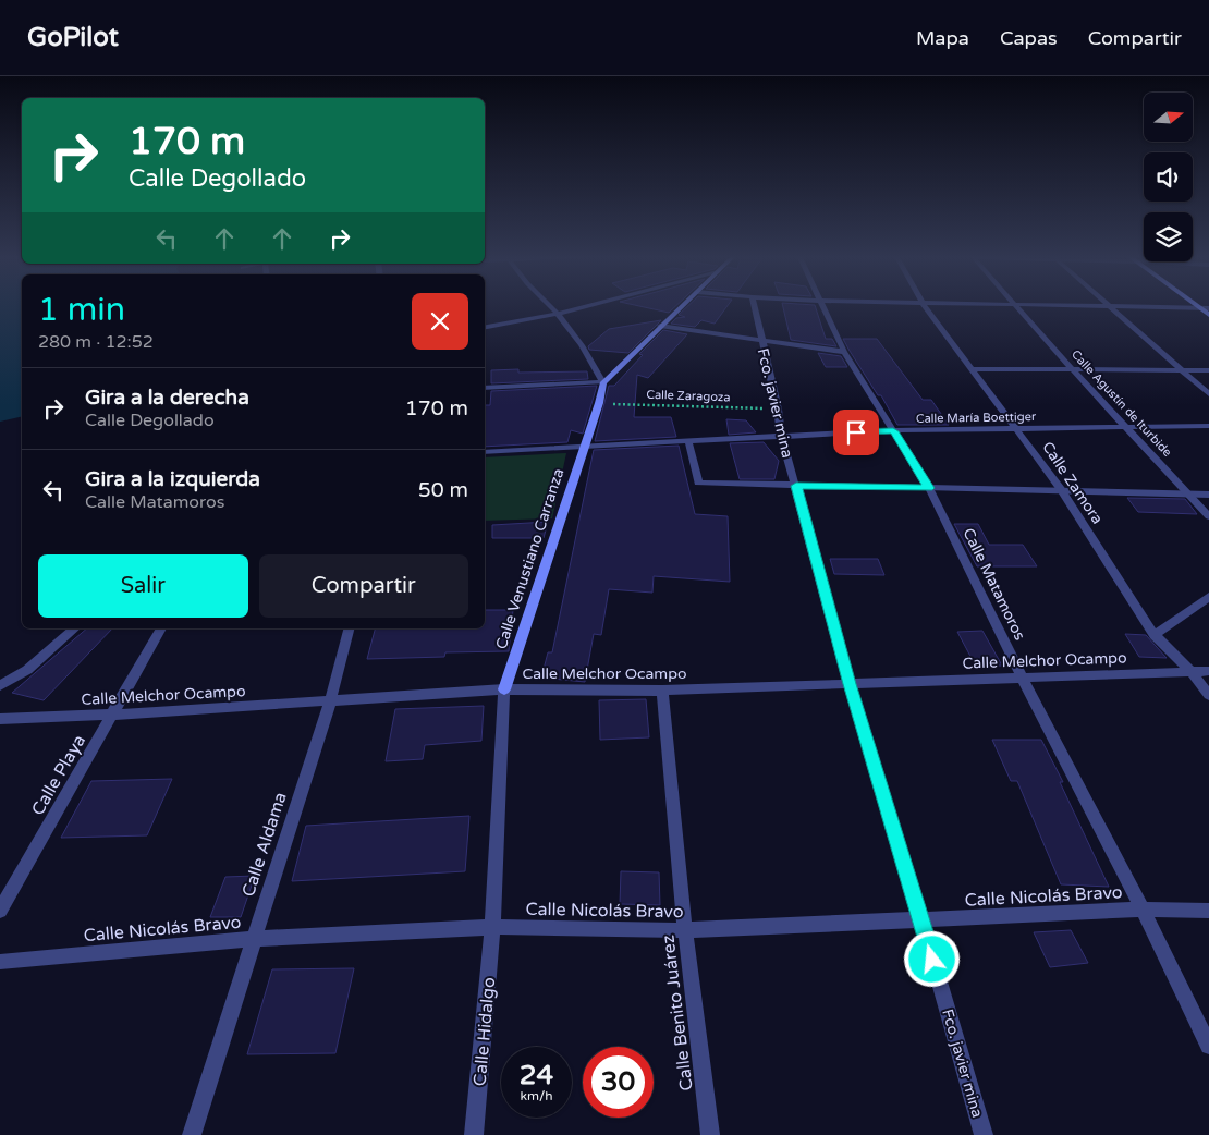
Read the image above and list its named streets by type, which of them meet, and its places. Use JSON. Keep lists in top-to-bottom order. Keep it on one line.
{"streets":{"street":["Fco. javier mina","Calle Agustín de Iturbide","Calle María Boettiger","Calle Zamora","Calle Venustiano Carranza","Calle Matamoros","Calle Melchor Ocampo","Calle Playa","Calle Aldama","Calle Nicolás Bravo","Calle Benito Juárez","Calle Hidalgo"],"path":["Calle Zaragoza"]},"crossings":[["Calle Zaragoza","Fco. javier mina"],["Calle Zaragoza","Calle Venustiano Carranza"],["Fco. javier mina","Calle María Boettiger"],["Fco. javier mina","Calle Melchor Ocampo"],["Fco. javier mina","Calle Nicolás Bravo"],["Calle Agustín de Iturbide","Calle María Boettiger"],["Calle María Boettiger","Calle Zamora"],["Calle María Boettiger","Calle Venustiano Carranza"],["Calle María Boettiger","Calle Matamoros"],["Calle Zamora","Calle Melchor Ocampo"],["Calle Venustiano Carranza","Calle Melchor Ocampo"],["Calle Venustiano Carranza","Calle Nicolás Bravo"],["Calle Venustiano Carranza","Calle Hidalgo"],["Calle Matamoros","Calle Melchor Ocampo"],["Calle Matamoros","Calle Nicolás Bravo"],["Calle Melchor Ocampo","Calle Playa"],["Calle Melchor Ocampo","Calle Aldama"],["Calle Melchor Ocampo","Calle Benito Juárez"],["Calle Aldama","Calle Nicolás Bravo"],["Calle Nicolás Bravo","Calle Benito Juárez"],["Calle Nicolás Bravo","Calle Hidalgo"]],"north":"right","page":{"header":"GoPilot","nav":["Mapa","Capas","Compartir"],"turn":["170 m","Calle Degollado"],"heading":["1 min","280 m · 12:52"],"list":[{"name":"Gira a la derecha","note":"Calle Degollado","value":"170 m"},{"name":"Gira a la izquierda","note":"Calle Matamoros","value":"50 m"}],"buttons":["Salir","Compartir"],"speed":"24 km/h","limit":"30"}}
